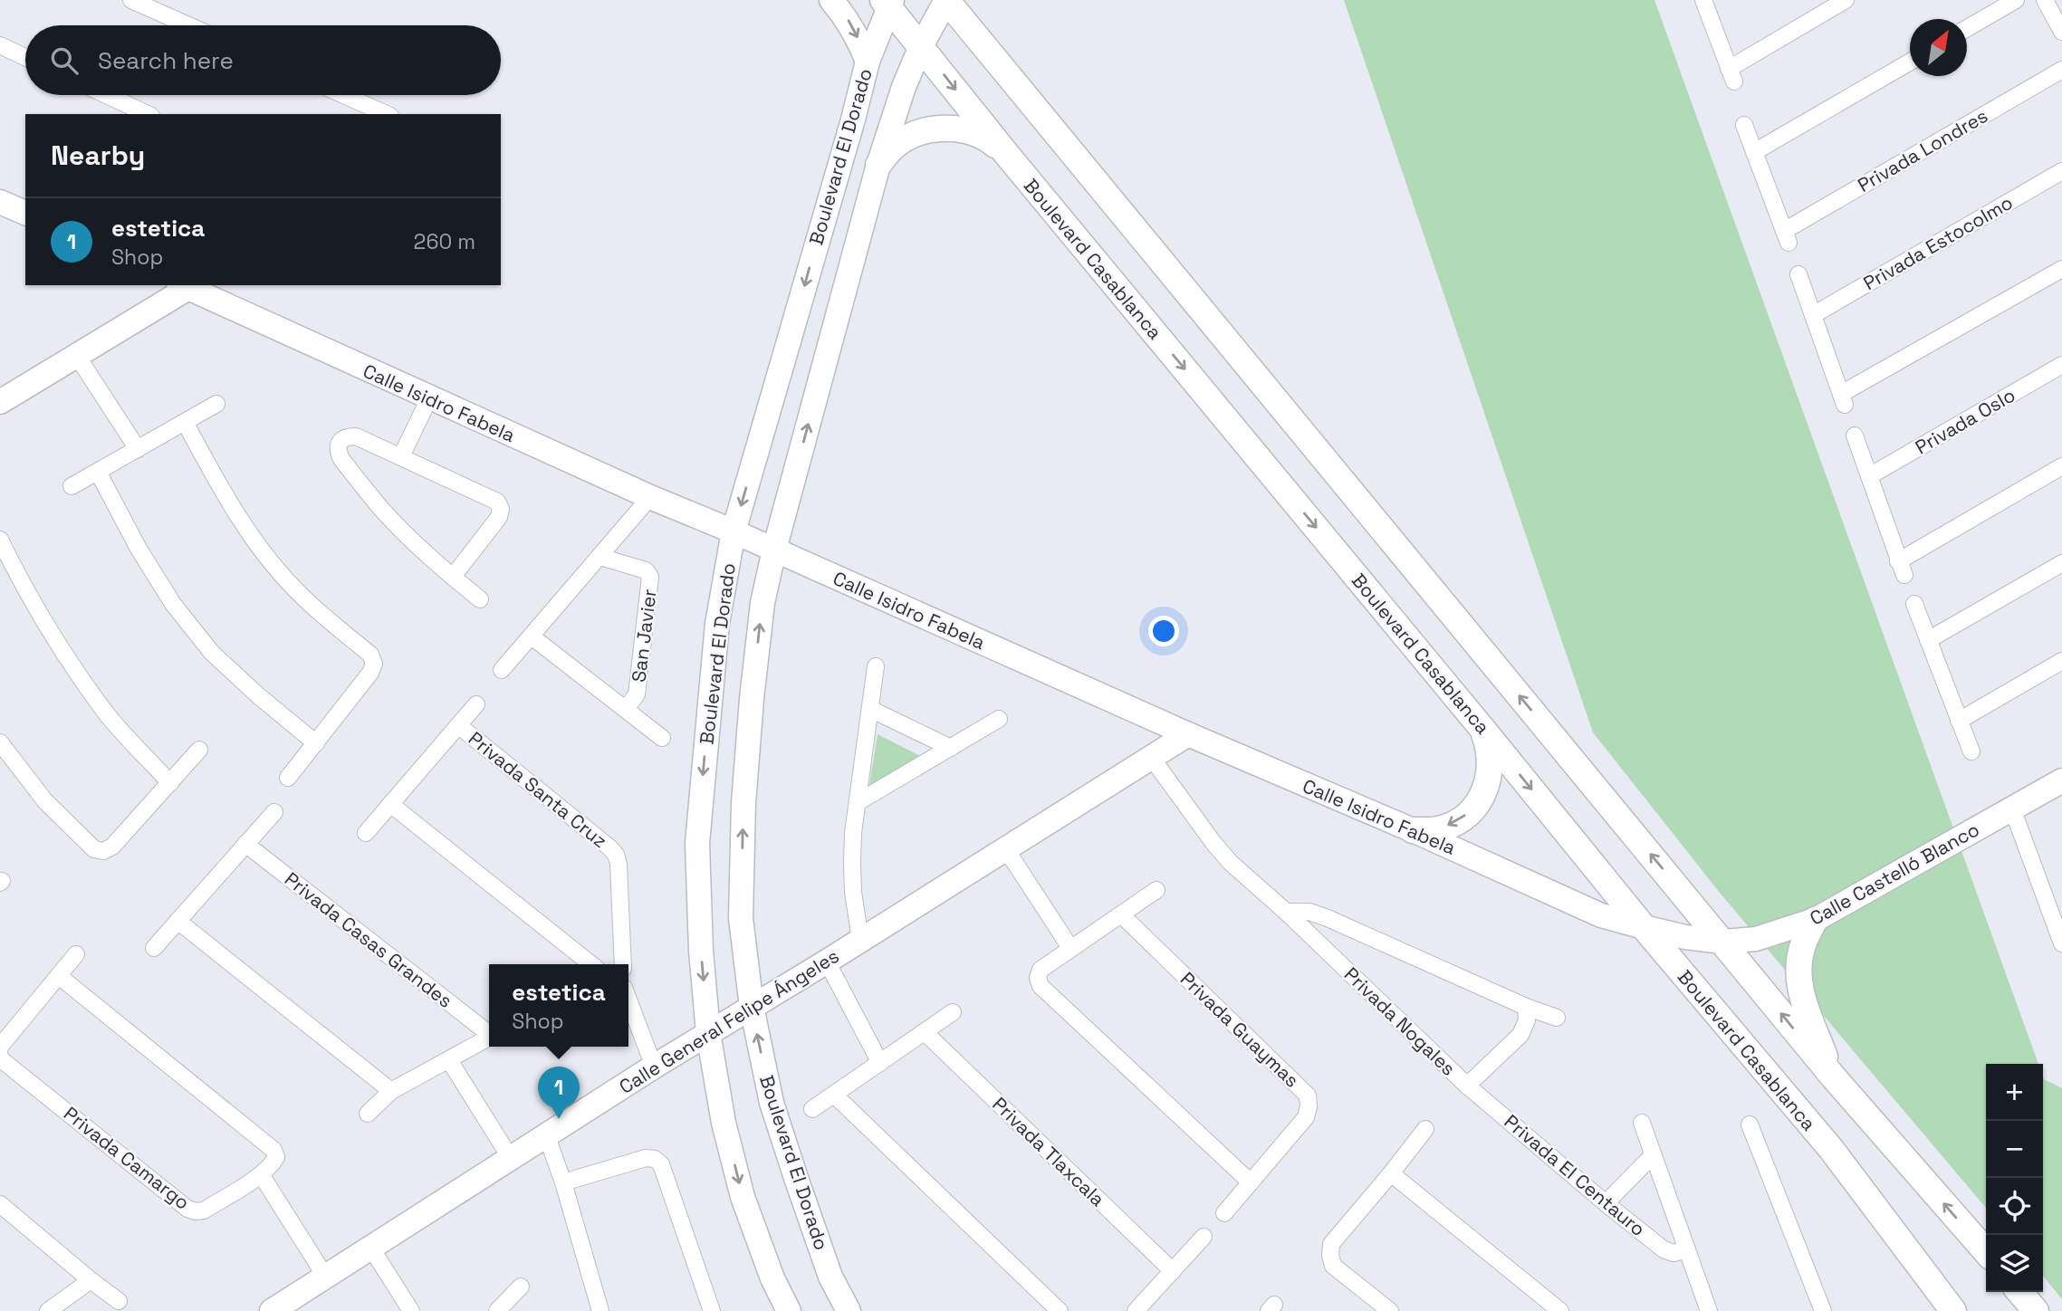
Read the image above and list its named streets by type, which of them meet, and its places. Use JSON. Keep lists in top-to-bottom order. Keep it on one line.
{"streets":{"main road":["Boulevard El Dorado","Boulevard Casablanca","Calle Isidro Fabela","Calle Castelló Blanco","Calle General Felipe Ángeles"],"street":["Privada Londres","Privada Estocolmo","Privada Oslo","San Javier","Privada Santa Cruz","Privada Casas Grandes","Privada Nogales","Privada Guaymas","Privada Tlaxcala","Privada Camargo","Privada El Centauro"]},"crossings":[["Boulevard El Dorado","Boulevard Casablanca"],["Boulevard El Dorado","Calle Isidro Fabela"],["Boulevard El Dorado","Calle General Felipe Ángeles"],["Boulevard Casablanca","Calle Isidro Fabela"],["Boulevard Casablanca","Calle Castelló Blanco"],["Calle Isidro Fabela","Calle Castelló Blanco"],["Calle Isidro Fabela","Calle General Felipe Ángeles"],["Calle General Felipe Ángeles","Privada Nogales"],["Privada Nogales","Privada El Centauro"]],"north":"top right","page":{"search":"Search here","heading":"Nearby","list":[{"mark":"1","name":"estetica","note":"Shop","value":"260 m"}],"popup":["estetica","Shop"],"map_buttons":["+","−"],"pins":"1"}}
